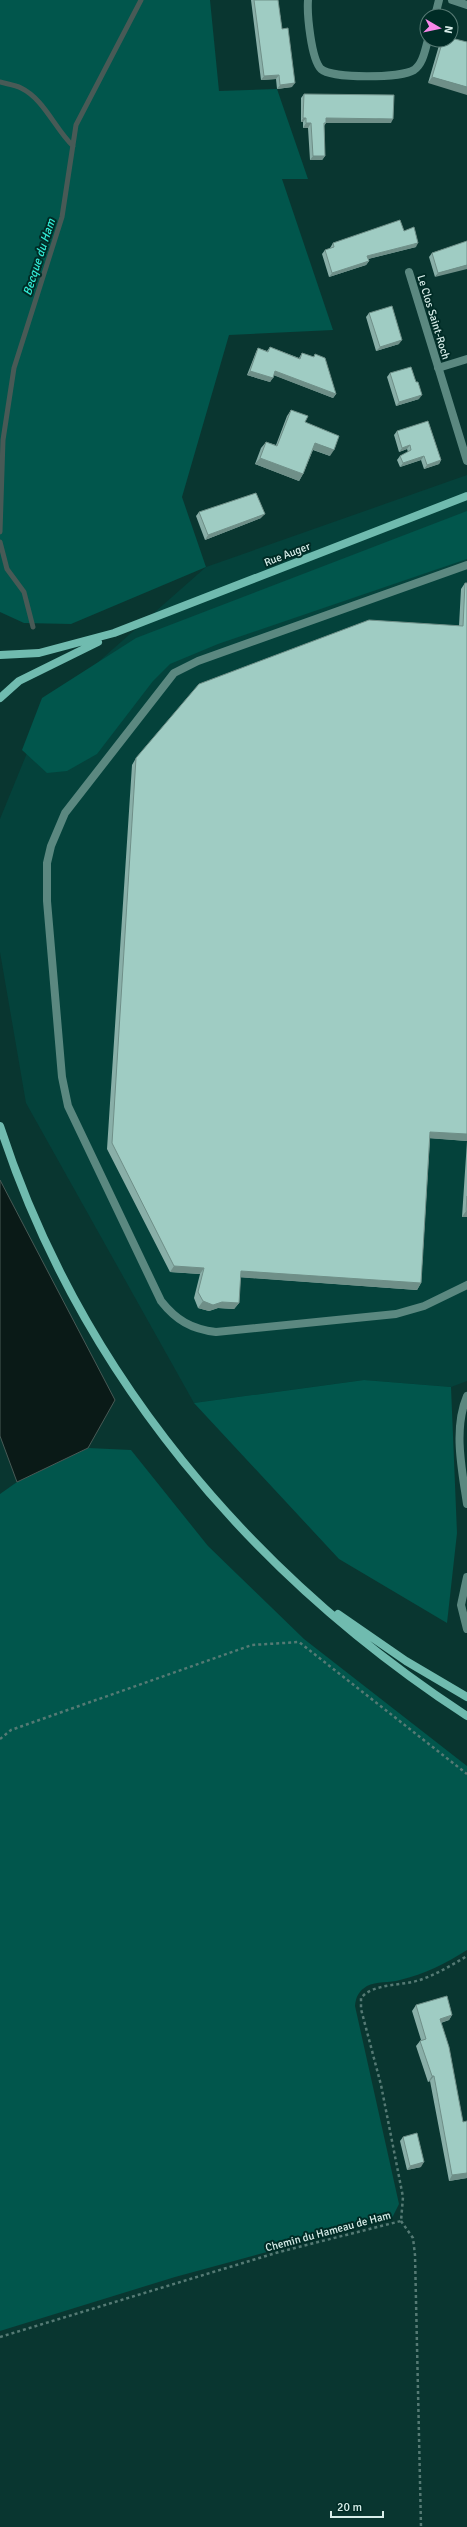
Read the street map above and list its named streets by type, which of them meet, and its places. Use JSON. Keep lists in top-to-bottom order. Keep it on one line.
{"streets":{"main road":["Rue Auger"],"street":["Le Clos Saint-Roch"],"path":["Chemin du Hameau de Ham"]},"water":["Becque du Ham"],"scale_bar":"20 m","north":"right"}
